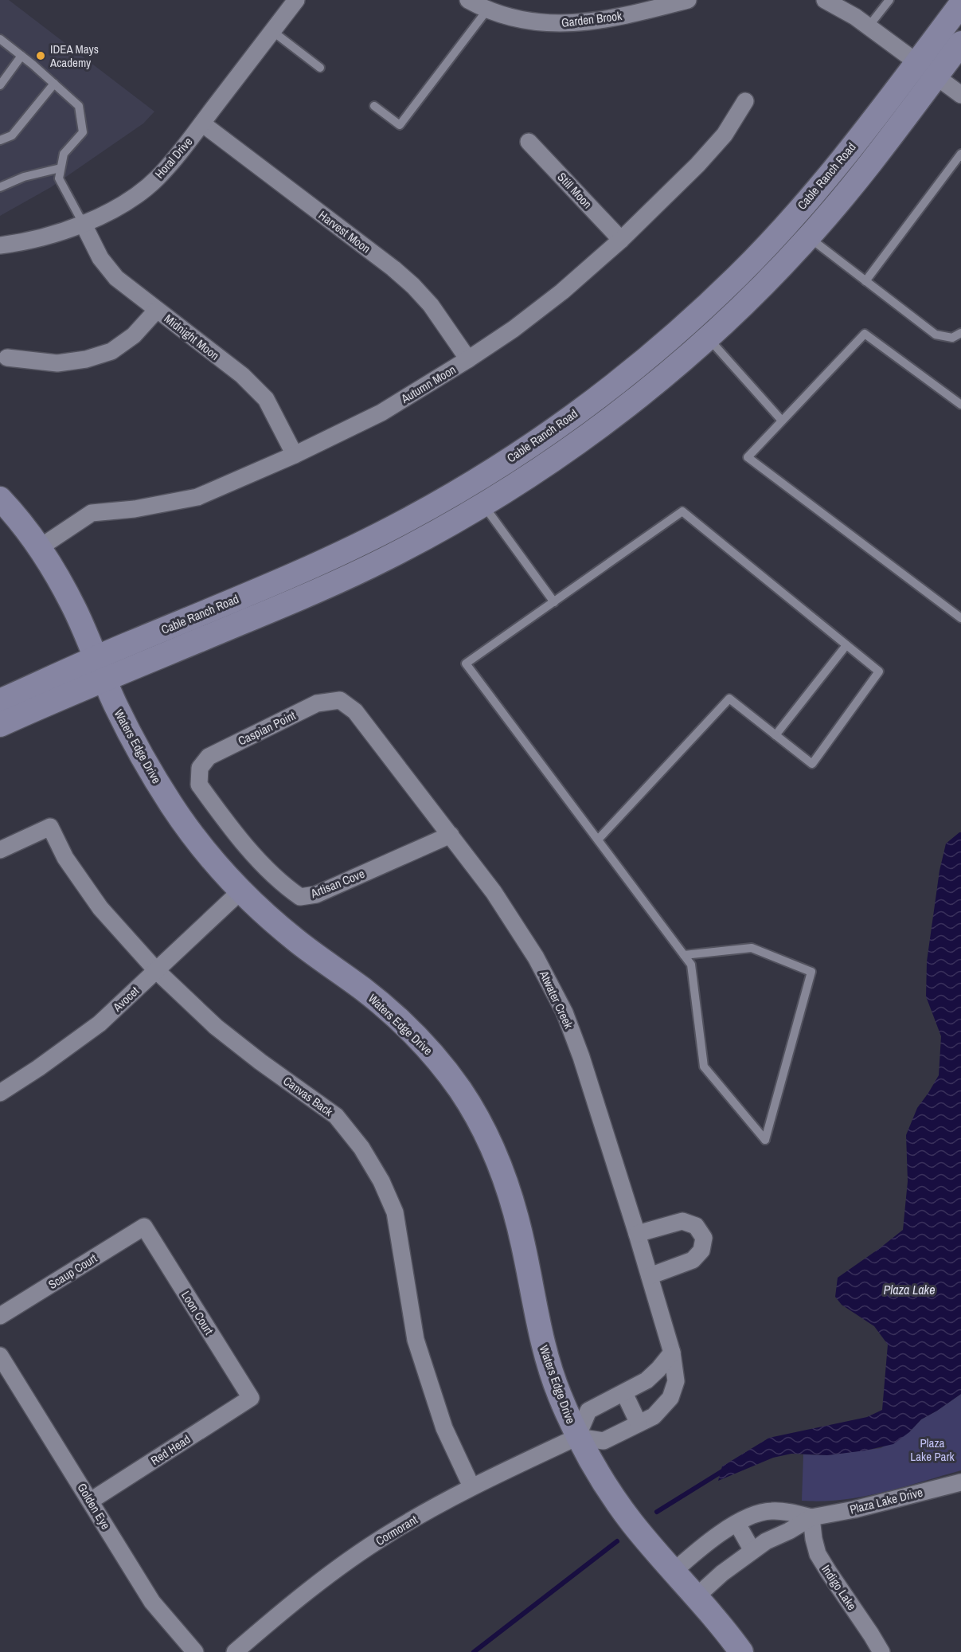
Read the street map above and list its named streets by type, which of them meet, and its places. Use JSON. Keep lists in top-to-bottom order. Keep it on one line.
{"streets":{"street":["Garden Brook","Horal Drive","Cable Ranch Road","Still Moon","Harvest Moon","Midnight Moon","Autumn Moon","Caspian Point","Waters Edge Drive","Artisan Cove","Avocet","Atwater Creek","Canvas Back","Scaup Court","Loon Court","Red Head","Plaza Lake Drive","Golden Eye","Cormorant","Indigo Lake"]},"crossings":[["Horal Drive","Harvest Moon"],["Horal Drive","Midnight Moon"],["Cable Ranch Road","Waters Edge Drive"],["Still Moon","Autumn Moon"],["Harvest Moon","Autumn Moon"],["Midnight Moon","Autumn Moon"],["Autumn Moon","Waters Edge Drive"],["Caspian Point","Artisan Cove"],["Caspian Point","Atwater Creek"],["Waters Edge Drive","Avocet"],["Waters Edge Drive","Atwater Creek"],["Waters Edge Drive","Plaza Lake Drive"],["Waters Edge Drive","Cormorant"],["Artisan Cove","Atwater Creek"],["Avocet","Canvas Back"],["Atwater Creek","Cormorant"],["Canvas Back","Cormorant"],["Scaup Court","Loon Court"],["Loon Court","Red Head"],["Red Head","Golden Eye"],["Plaza Lake Drive","Indigo Lake"]],"water":["Plaza Lake"],"parks":["Plaza Lake Park"],"places":["IDEA Mays Academy"]}
